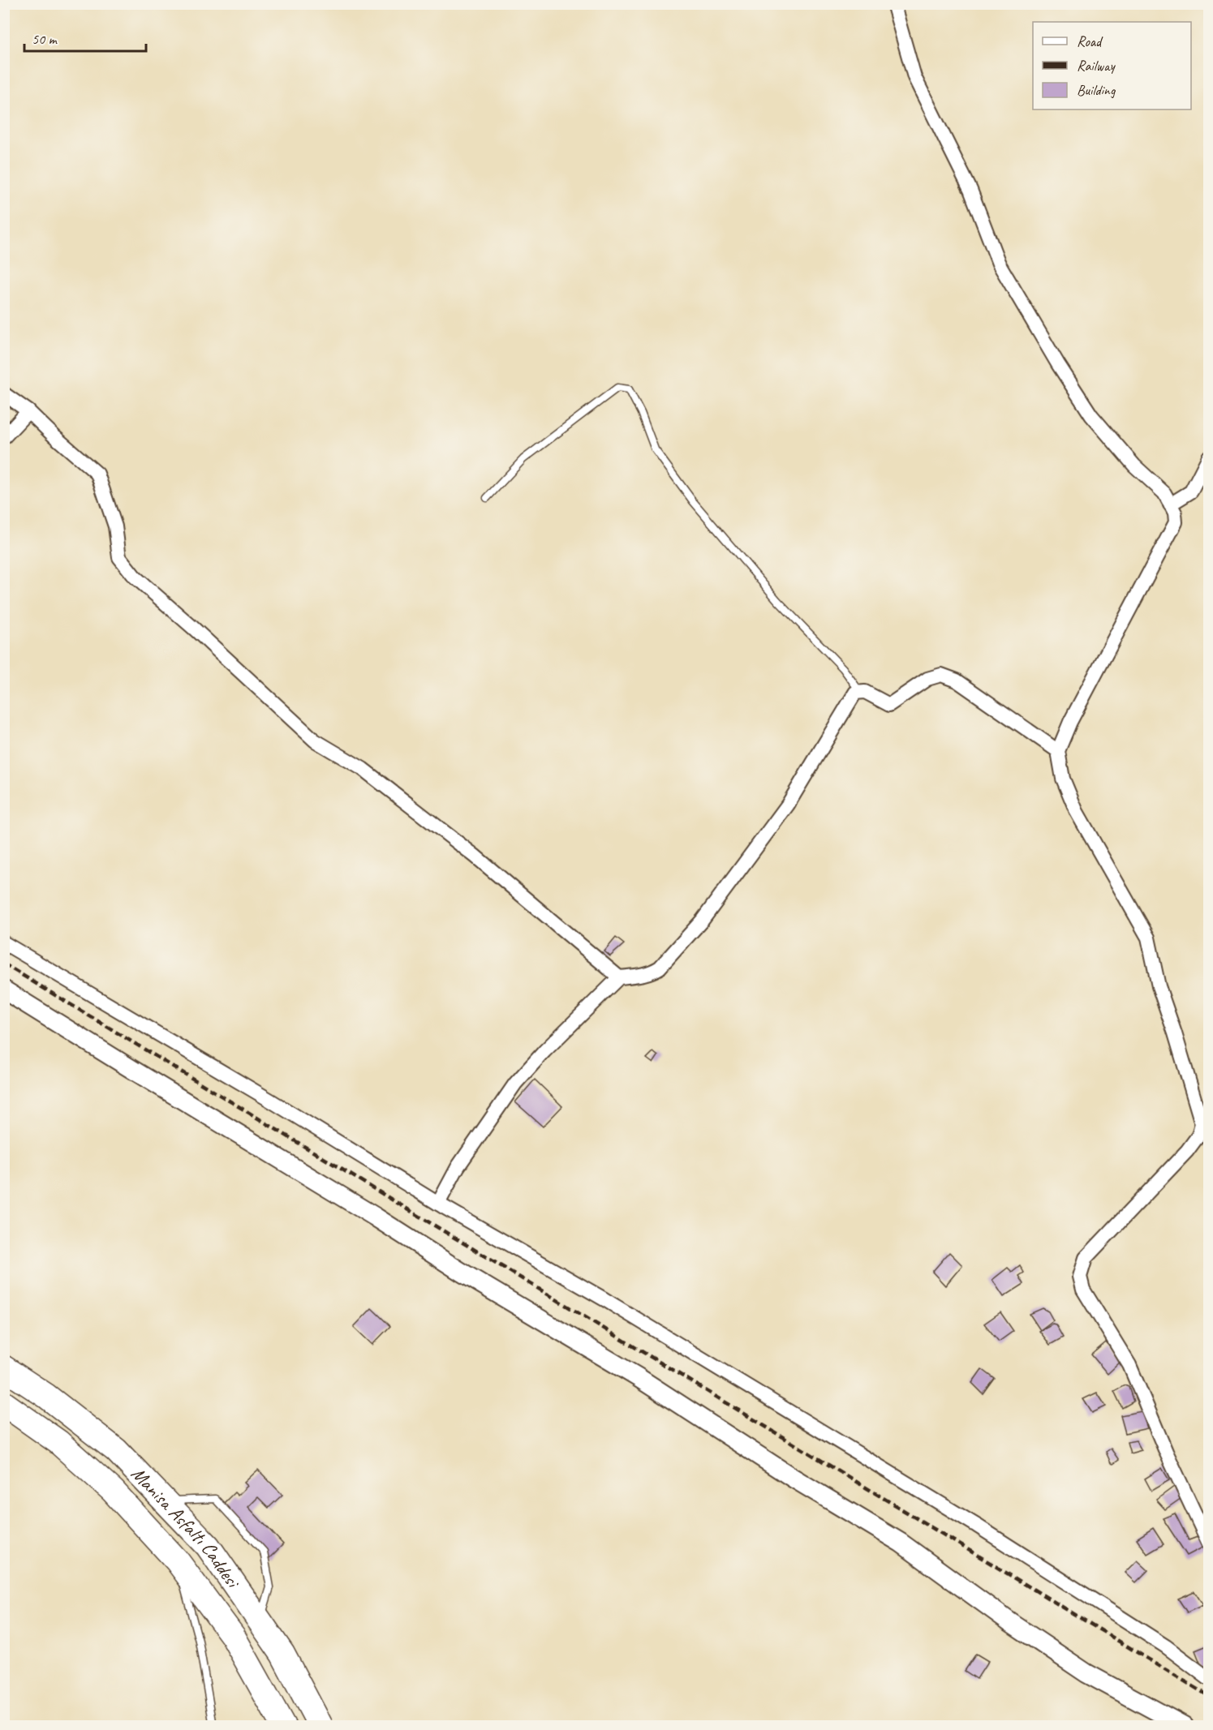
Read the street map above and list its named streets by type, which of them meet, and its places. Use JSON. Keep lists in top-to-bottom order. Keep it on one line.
{"streets":{"highway":["Manisa Asfaltı Caddesi"]},"legend":["Road","Railway","Building"],"scale_bar":"50 m"}
